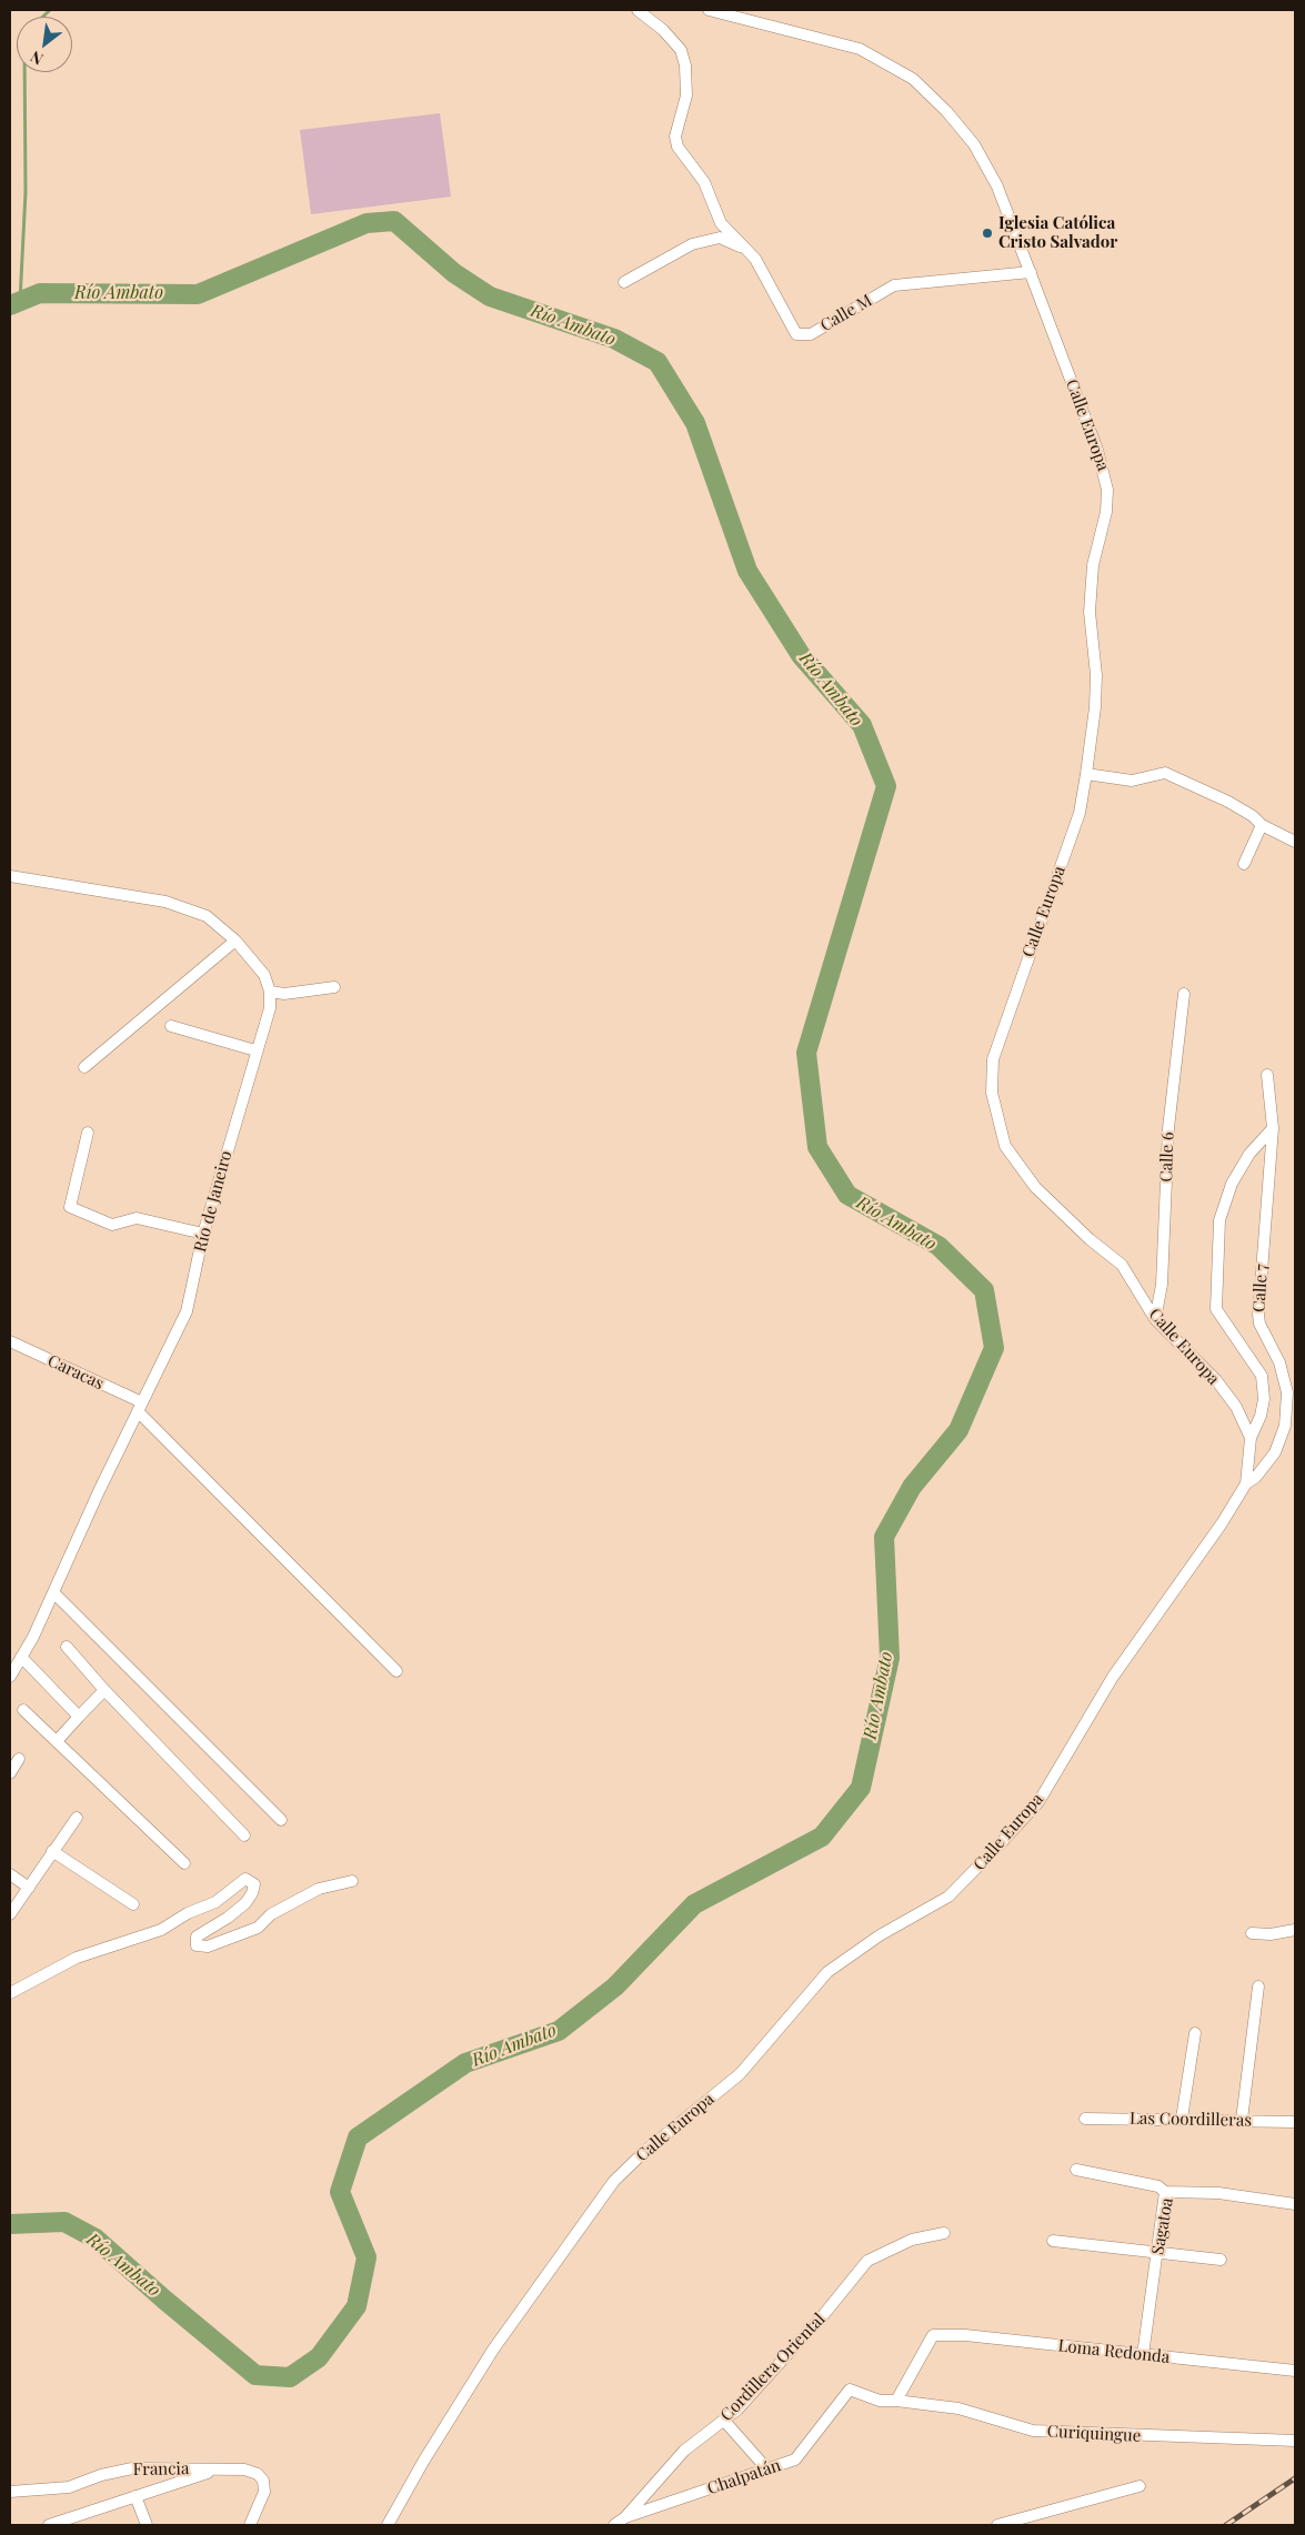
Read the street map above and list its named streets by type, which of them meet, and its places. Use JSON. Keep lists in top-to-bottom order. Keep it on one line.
{"streets":{"street":["Calle M","Calle Europa","Calle 6","Río de Janeiro","Calle 7","Caracas","Las Coordilleras","Sagatoa","Loma Redonda","Cordillera Oriental","Curiquingue","Francia","Chalpatán"]},"crossings":[["Calle M","Calle Europa"],["Calle Europa","Calle 6"],["Calle Europa","Calle 7"],["Río de Janeiro","Caracas"],["Sagatoa","Loma Redonda"],["Loma Redonda","Curiquingue"],["Loma Redonda","Chalpatán"],["Cordillera Oriental","Chalpatán"],["Curiquingue","Chalpatán"]],"water":["Río Ambato"],"places":["Iglesia Católica Cristo Salvador"],"north":"bottom left"}
